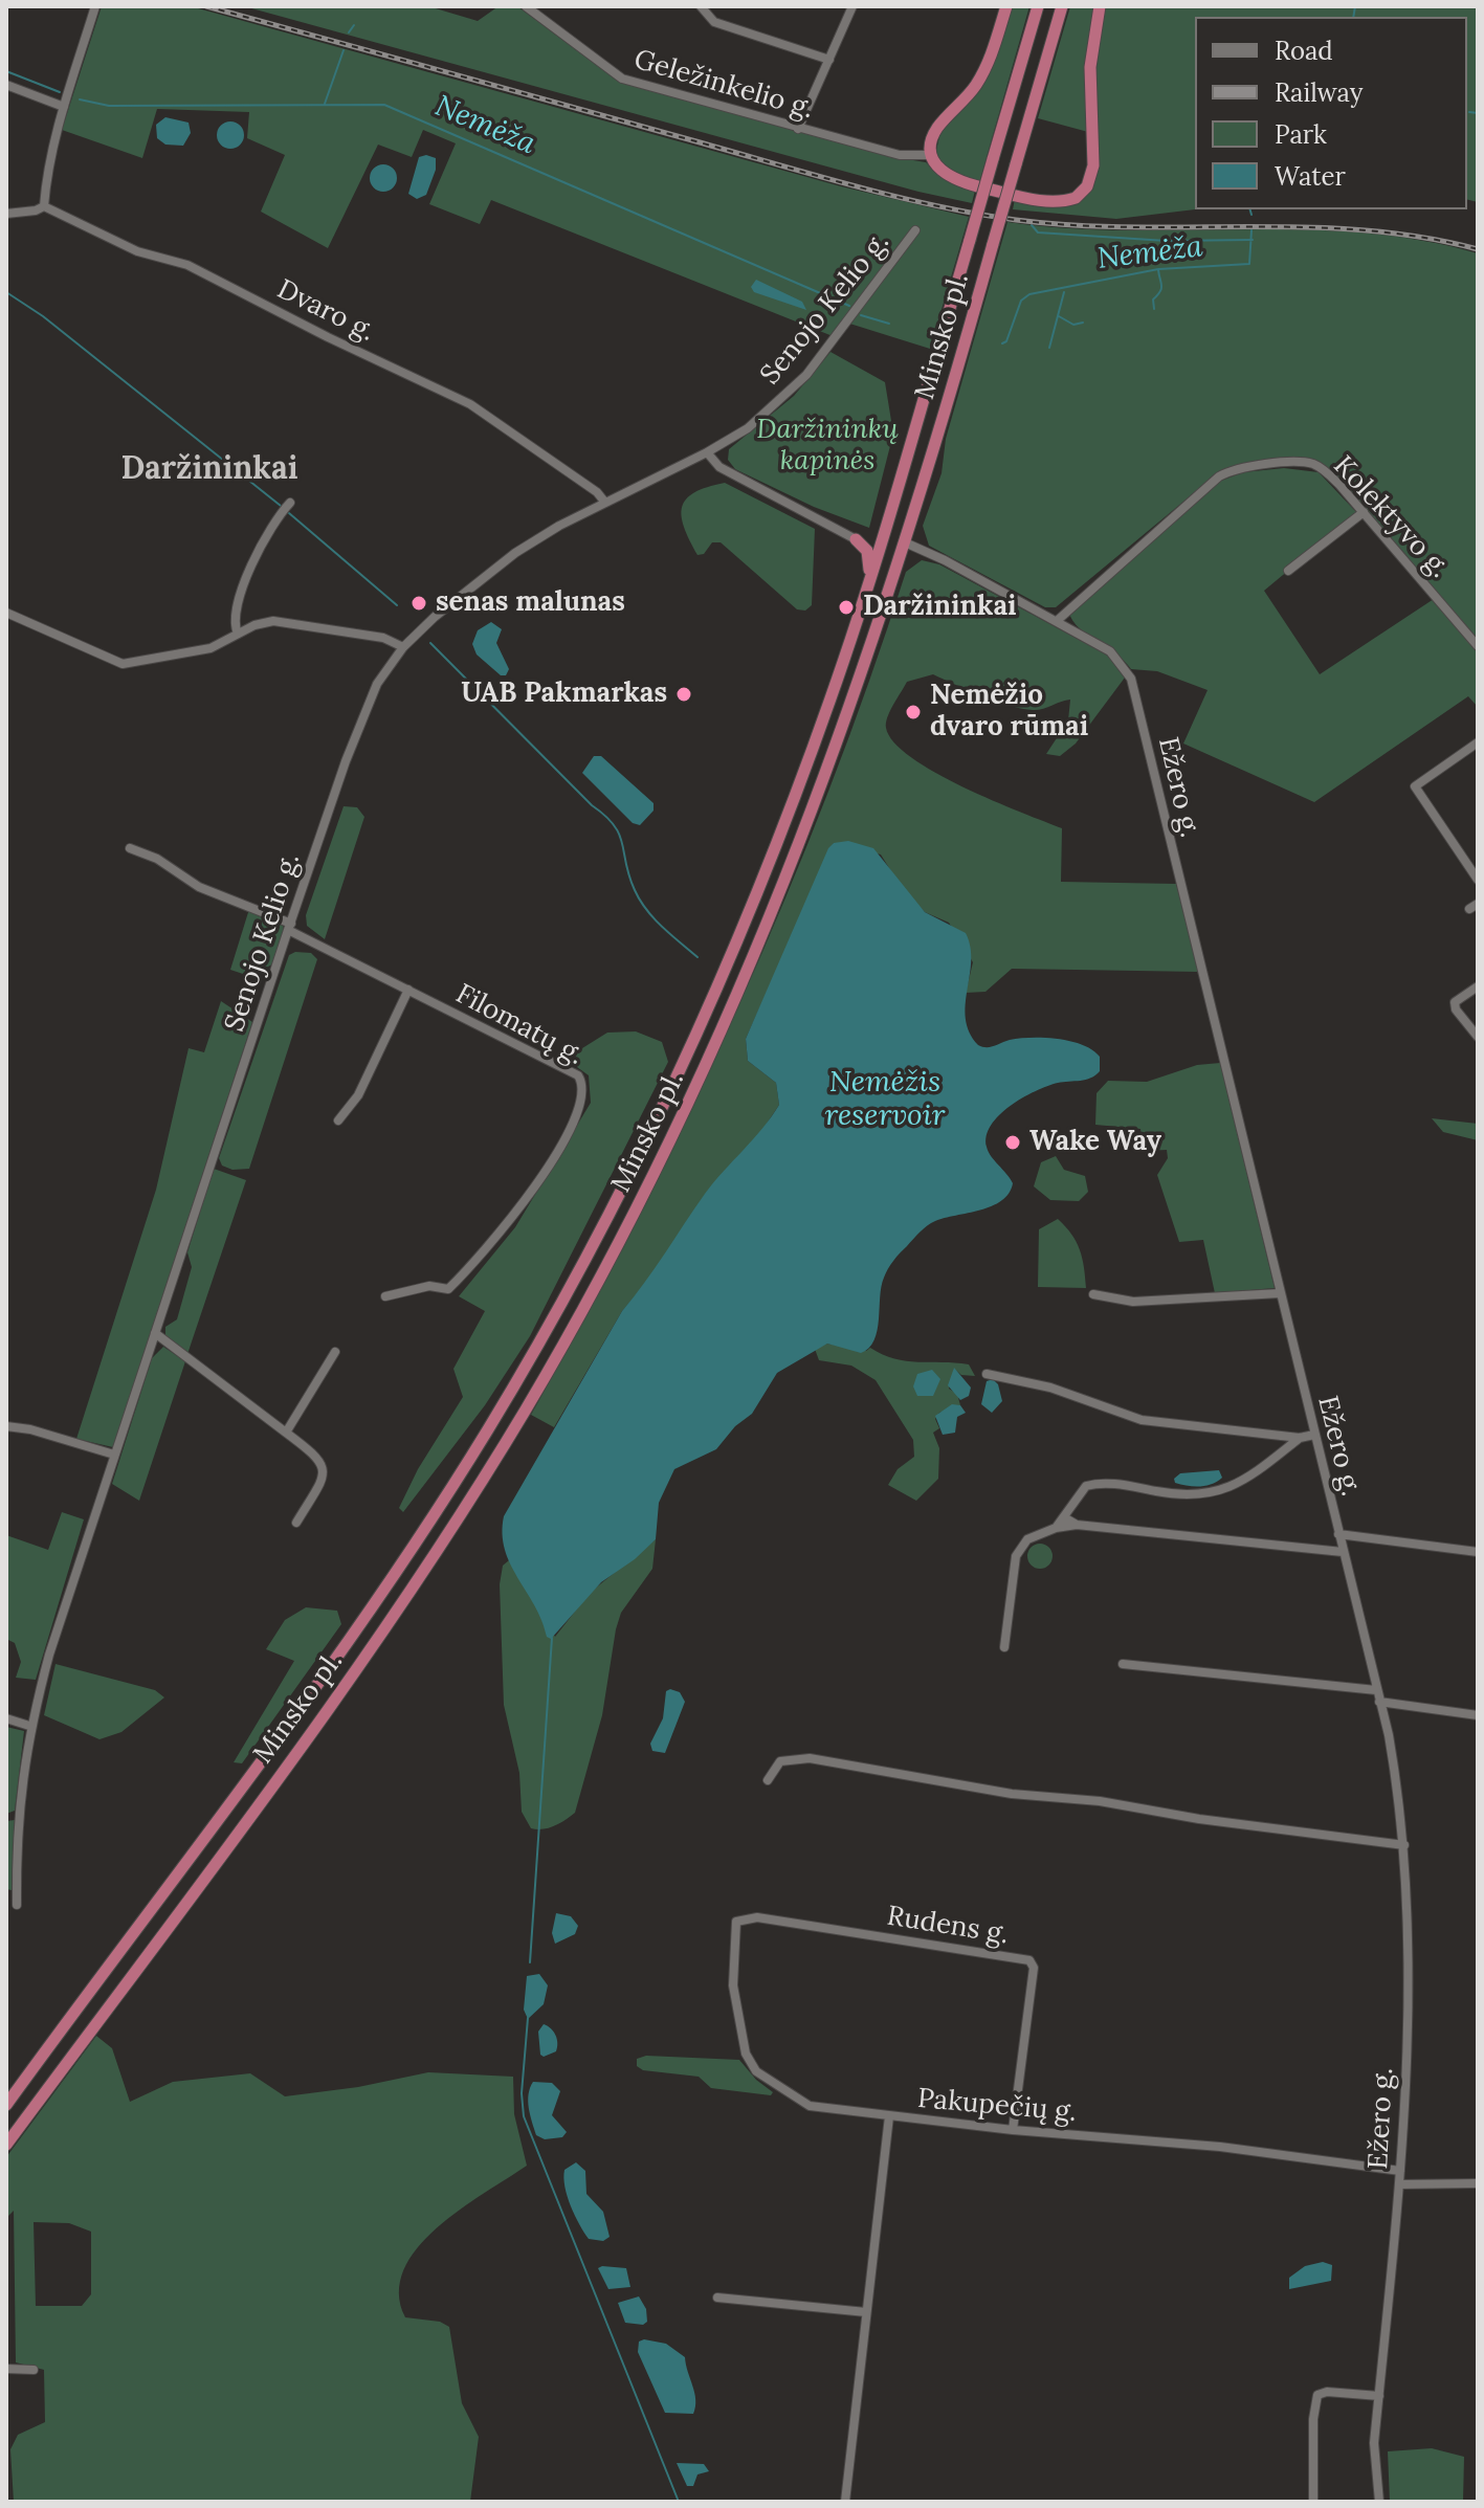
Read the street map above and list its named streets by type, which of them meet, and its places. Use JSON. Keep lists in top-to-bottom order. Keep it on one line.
{"streets":{"highway":["Minsko pl."],"street":["Geležinkelio g.","Senojo Kelio g.","Dvaro g.","Kolektyvo g.","Ežero g.","Filomatų g.","Rudens g.","Pakupečių g."]},"crossings":[["Senojo Kelio g.","Dvaro g."],["Senojo Kelio g.","Filomatų g."],["Minsko pl.","Ežero g."],["Kolektyvo g.","Ežero g."],["Ežero g.","Pakupečių g."],["Rudens g.","Pakupečių g."]],"districts":["Daržininkai"],"water":["Nemėža","Nemėžis reservoir"],"parks":["Daržininkų kapinės"],"places":["senas malunas","Daržininkai","UAB Pakmarkas","Nemėžio dvaro rūmai","Wake Way"],"legend":["Road","Railway","Park","Water"]}
